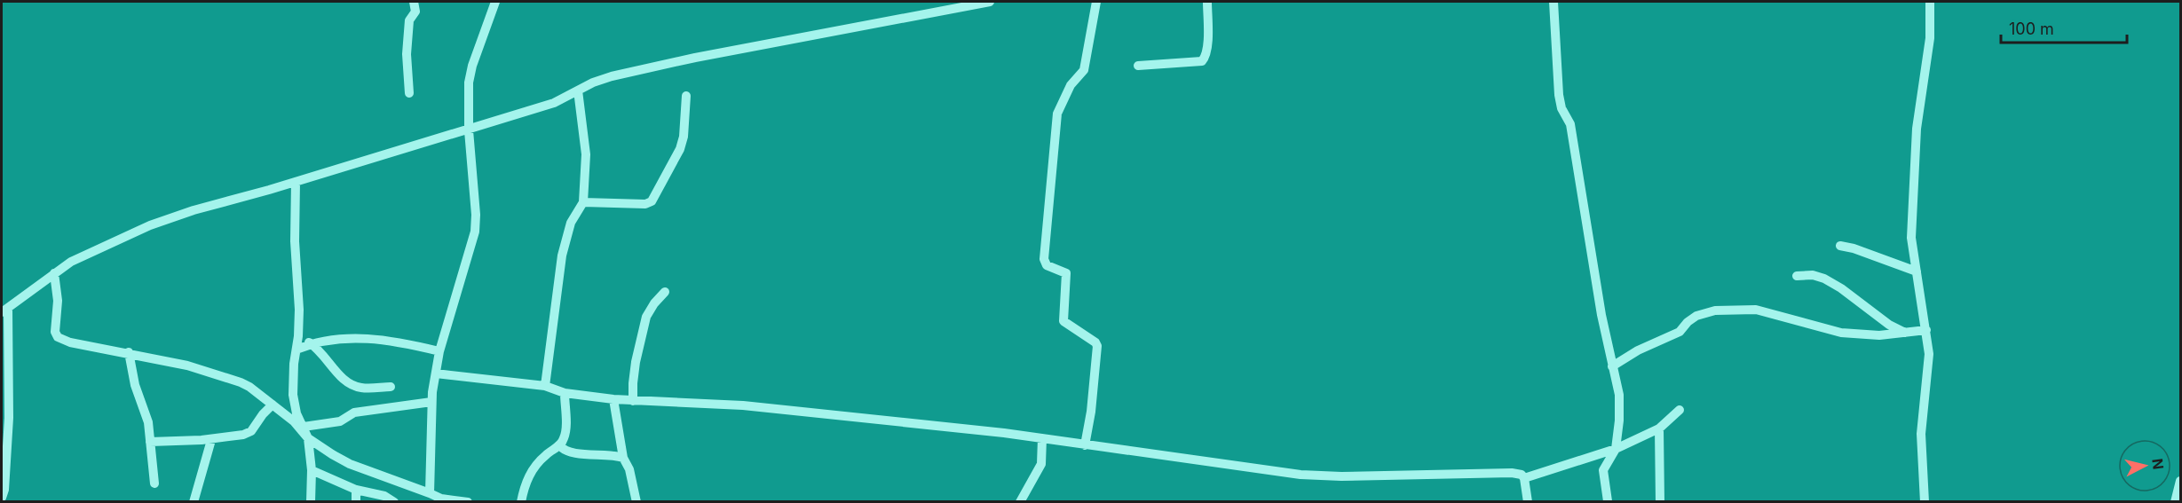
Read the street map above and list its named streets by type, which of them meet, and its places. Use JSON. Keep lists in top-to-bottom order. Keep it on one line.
{"scale_bar":"100 m","north":"right"}
